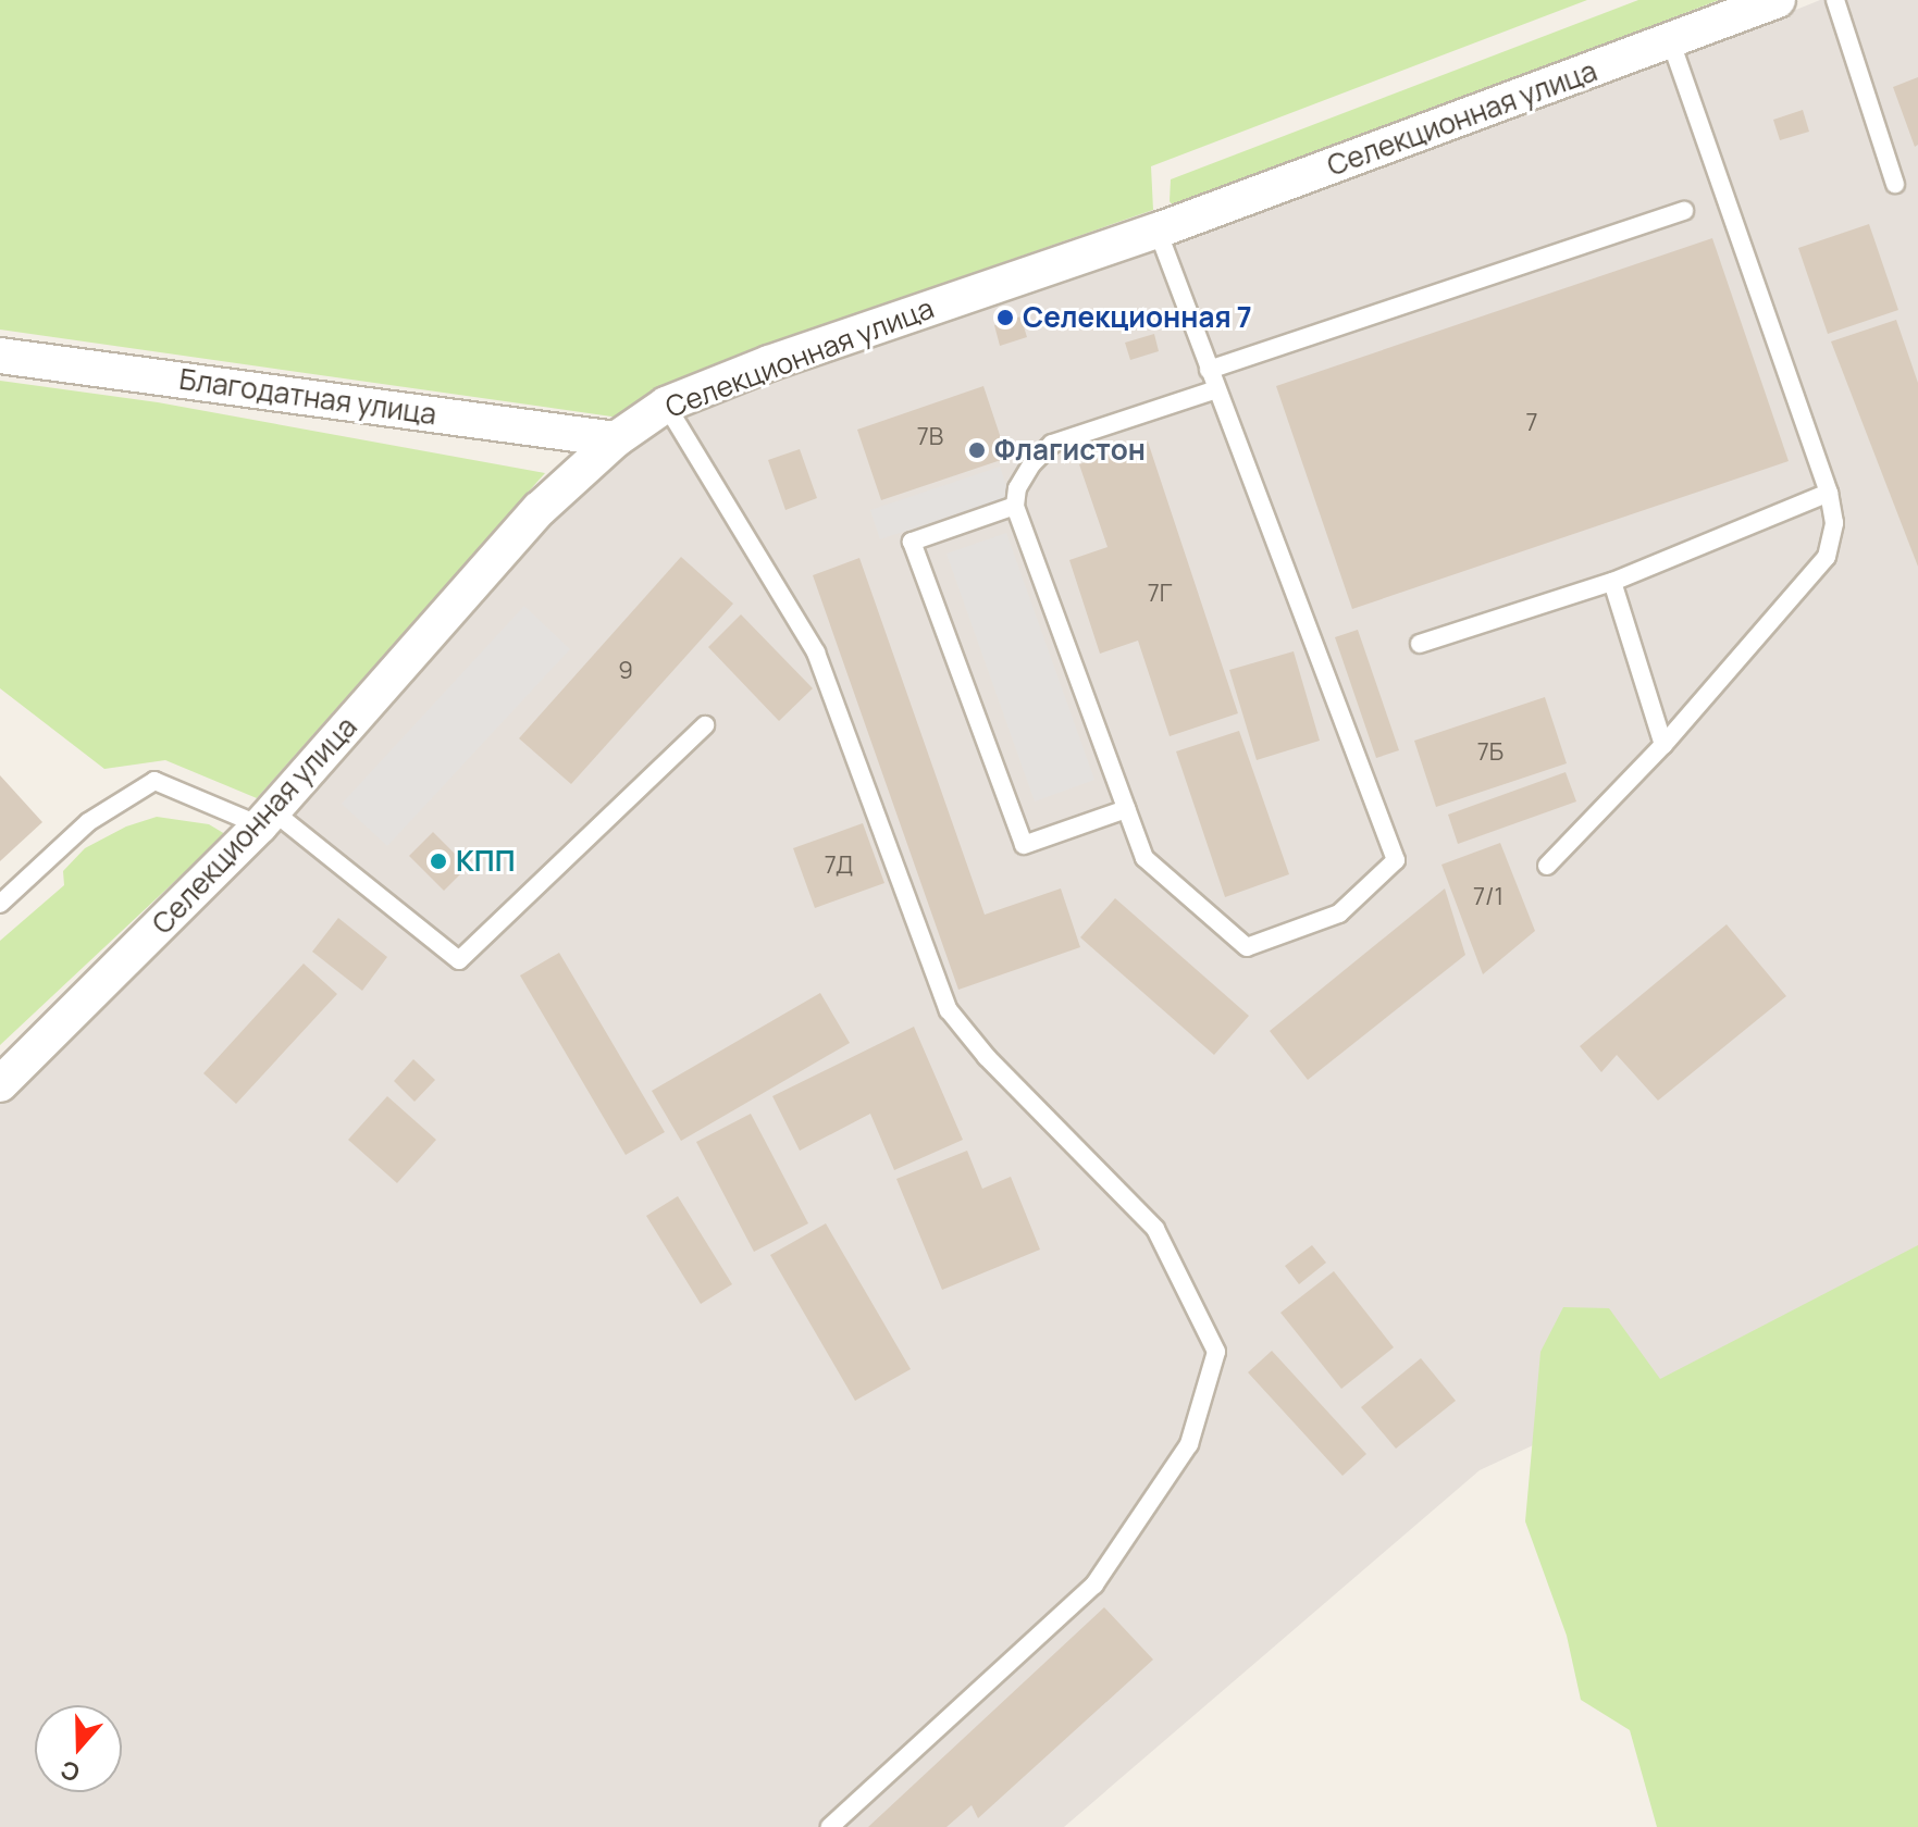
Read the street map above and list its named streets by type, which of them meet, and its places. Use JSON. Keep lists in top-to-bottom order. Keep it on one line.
{"streets":{"street":["Селекционная улица","Благодатная улица"]},"crossings":[["Селекционная улица","Благодатная улица"]],"places":["Селекционная 7","Флагистон","КПП"],"house_numbers":["7","7В","7Г","9","7Б","7Д","7/1"],"north":"bottom"}
